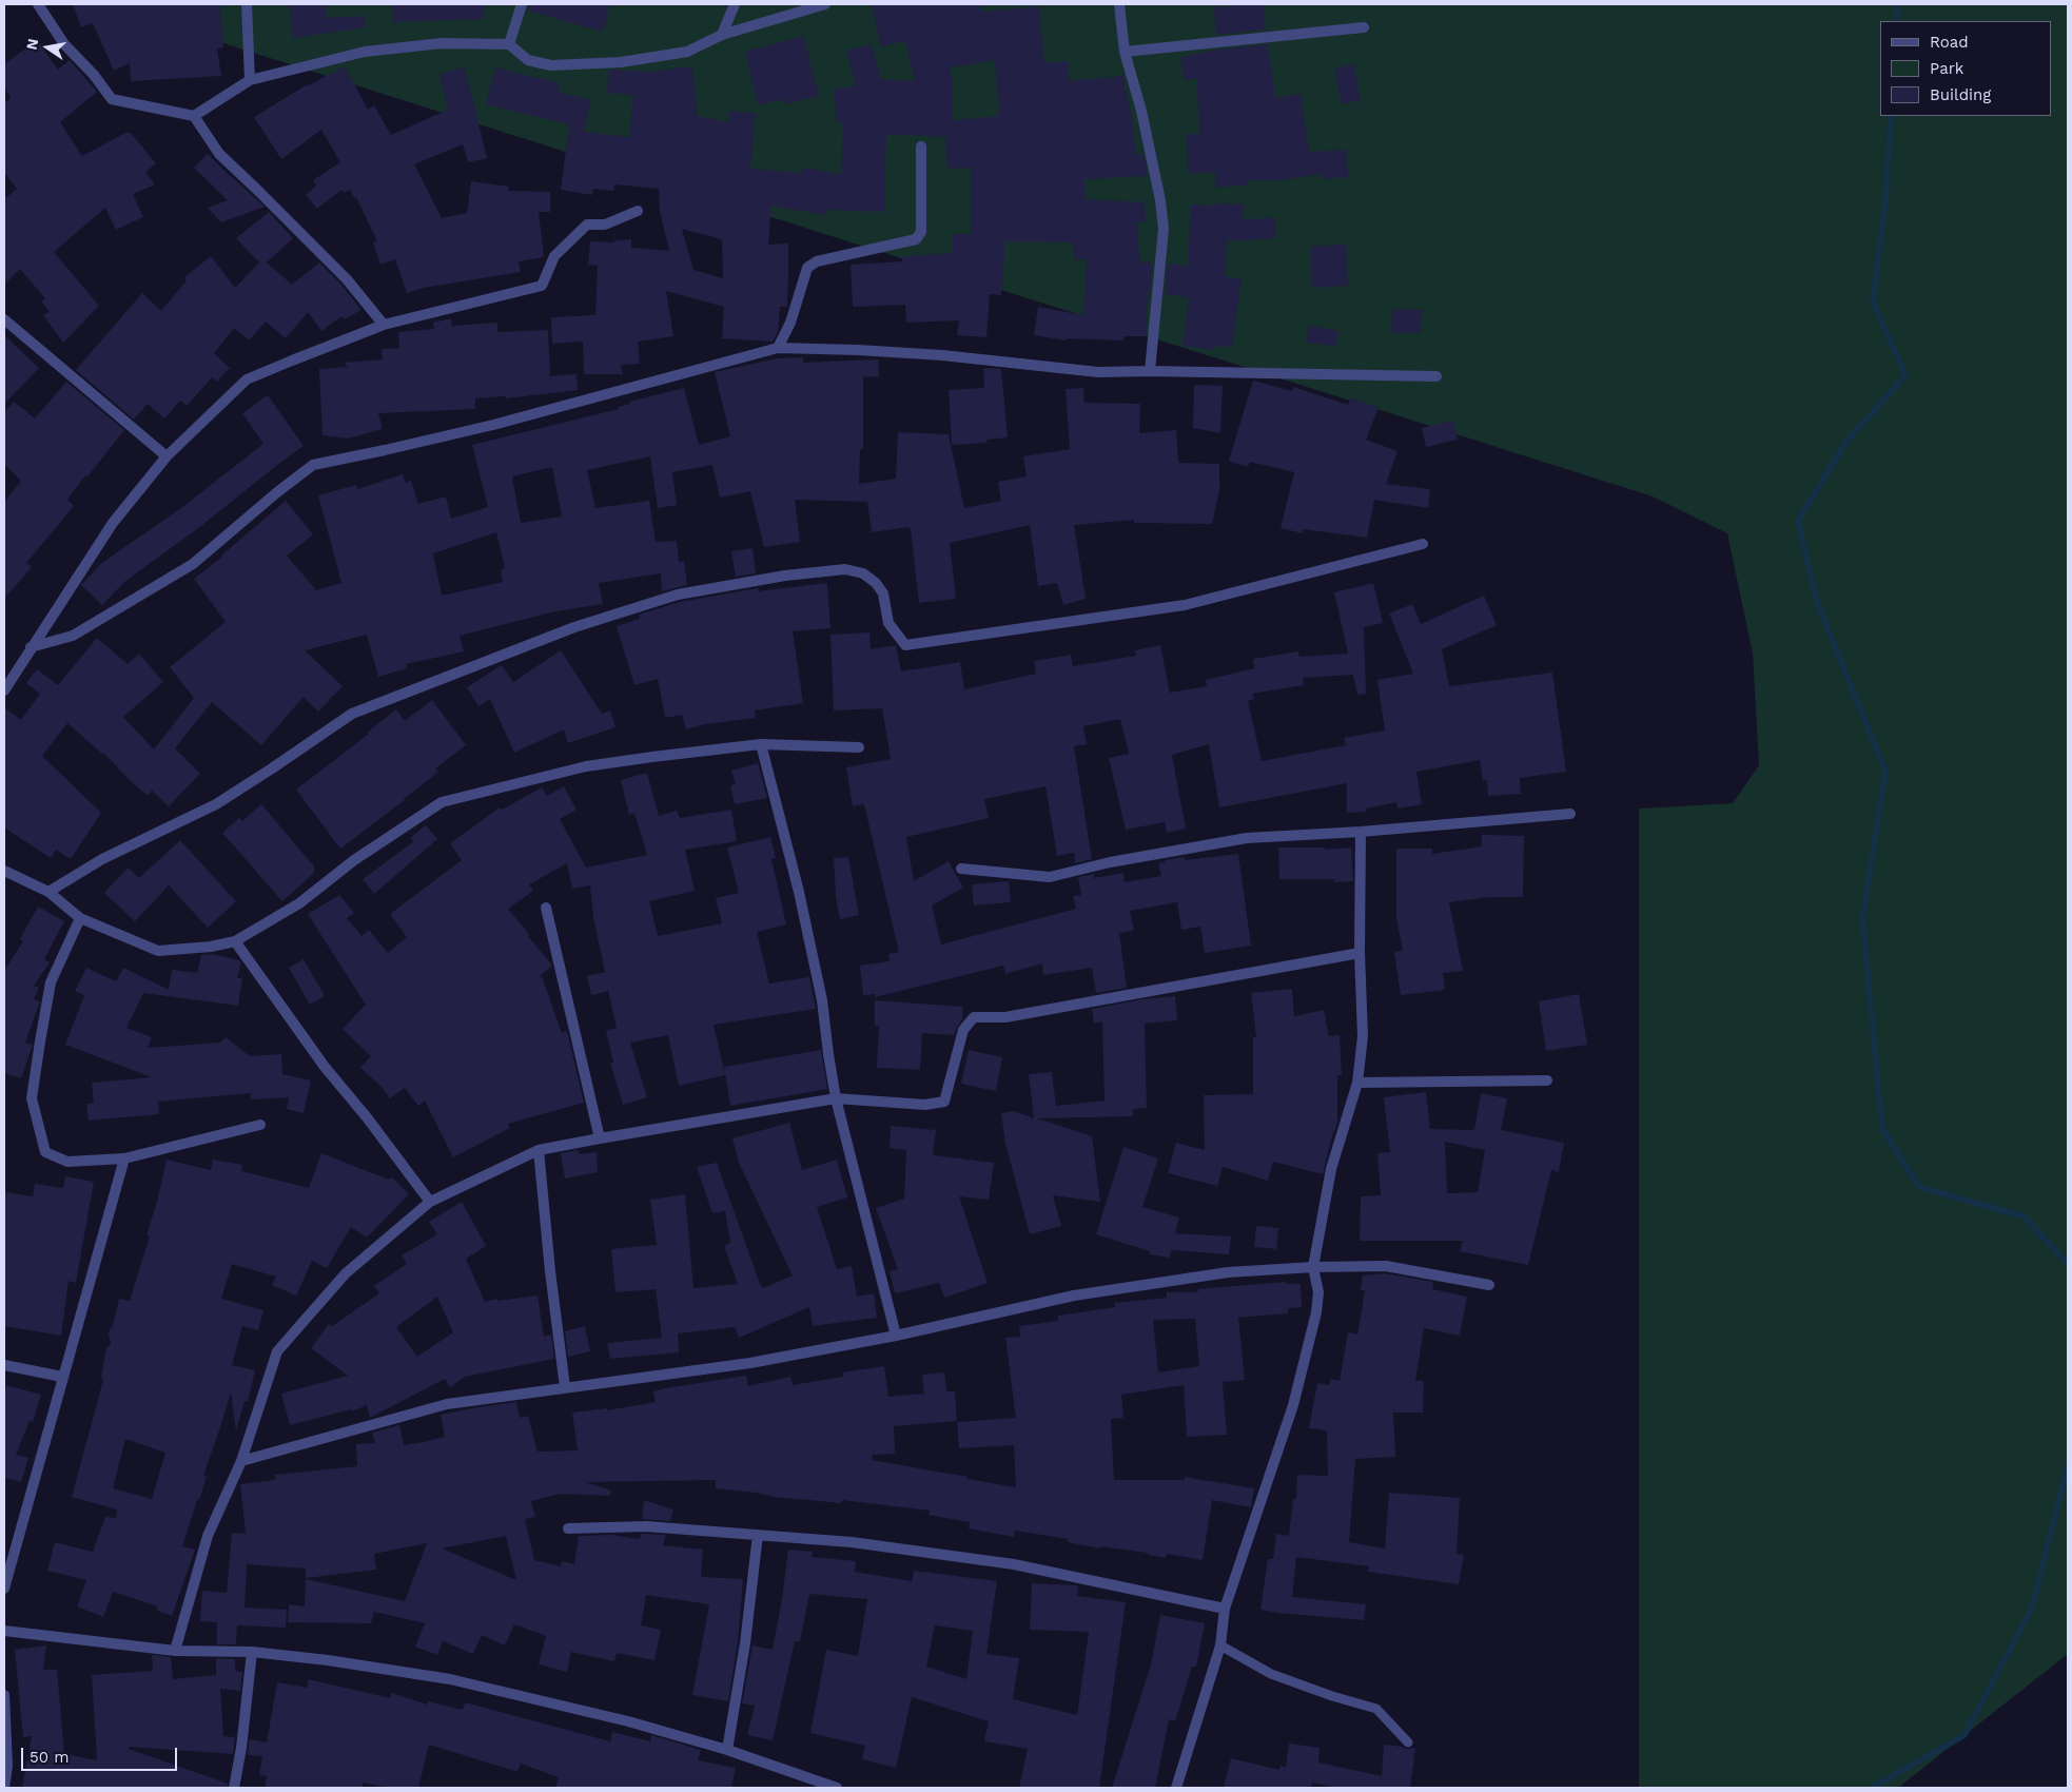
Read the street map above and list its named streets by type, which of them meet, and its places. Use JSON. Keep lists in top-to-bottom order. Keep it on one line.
{"legend":["Road","Park","Building"],"scale_bar":"50 m","north":"left"}
